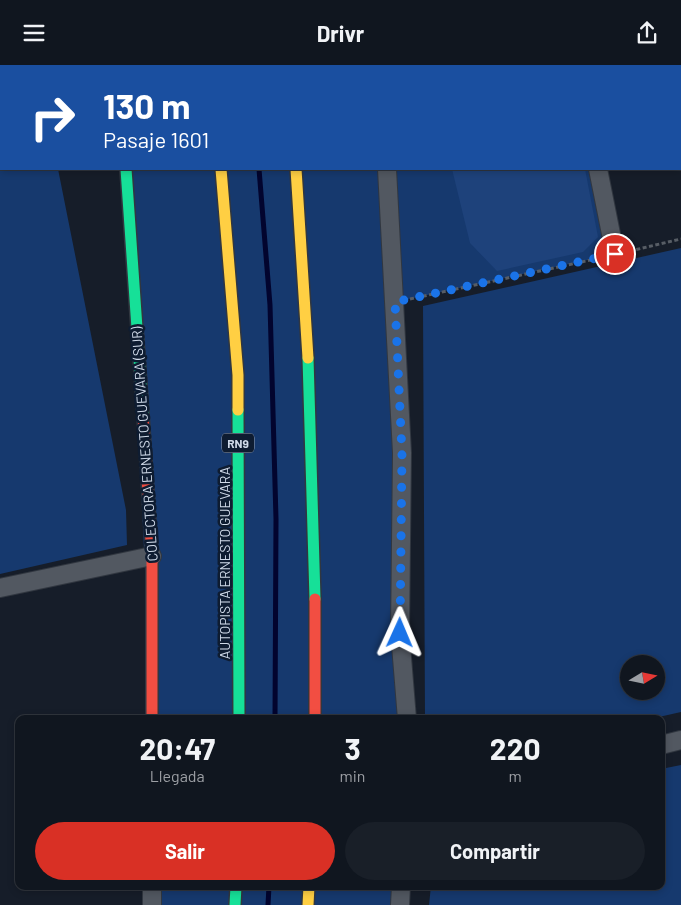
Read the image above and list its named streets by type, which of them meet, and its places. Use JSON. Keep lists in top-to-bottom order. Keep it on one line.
{"streets":{"main road":["RN9","COLECTORA ERNESTO GUEVARA (SUR)","AUTOPISTA ERNESTO GUEVARA"]},"north":"right","page":{"header":"Drivr","turn":["130 m","Pasaje 1601"],"eta":["20:47","Llegada","3","min","220","m"],"buttons":["Salir","Compartir"]}}
